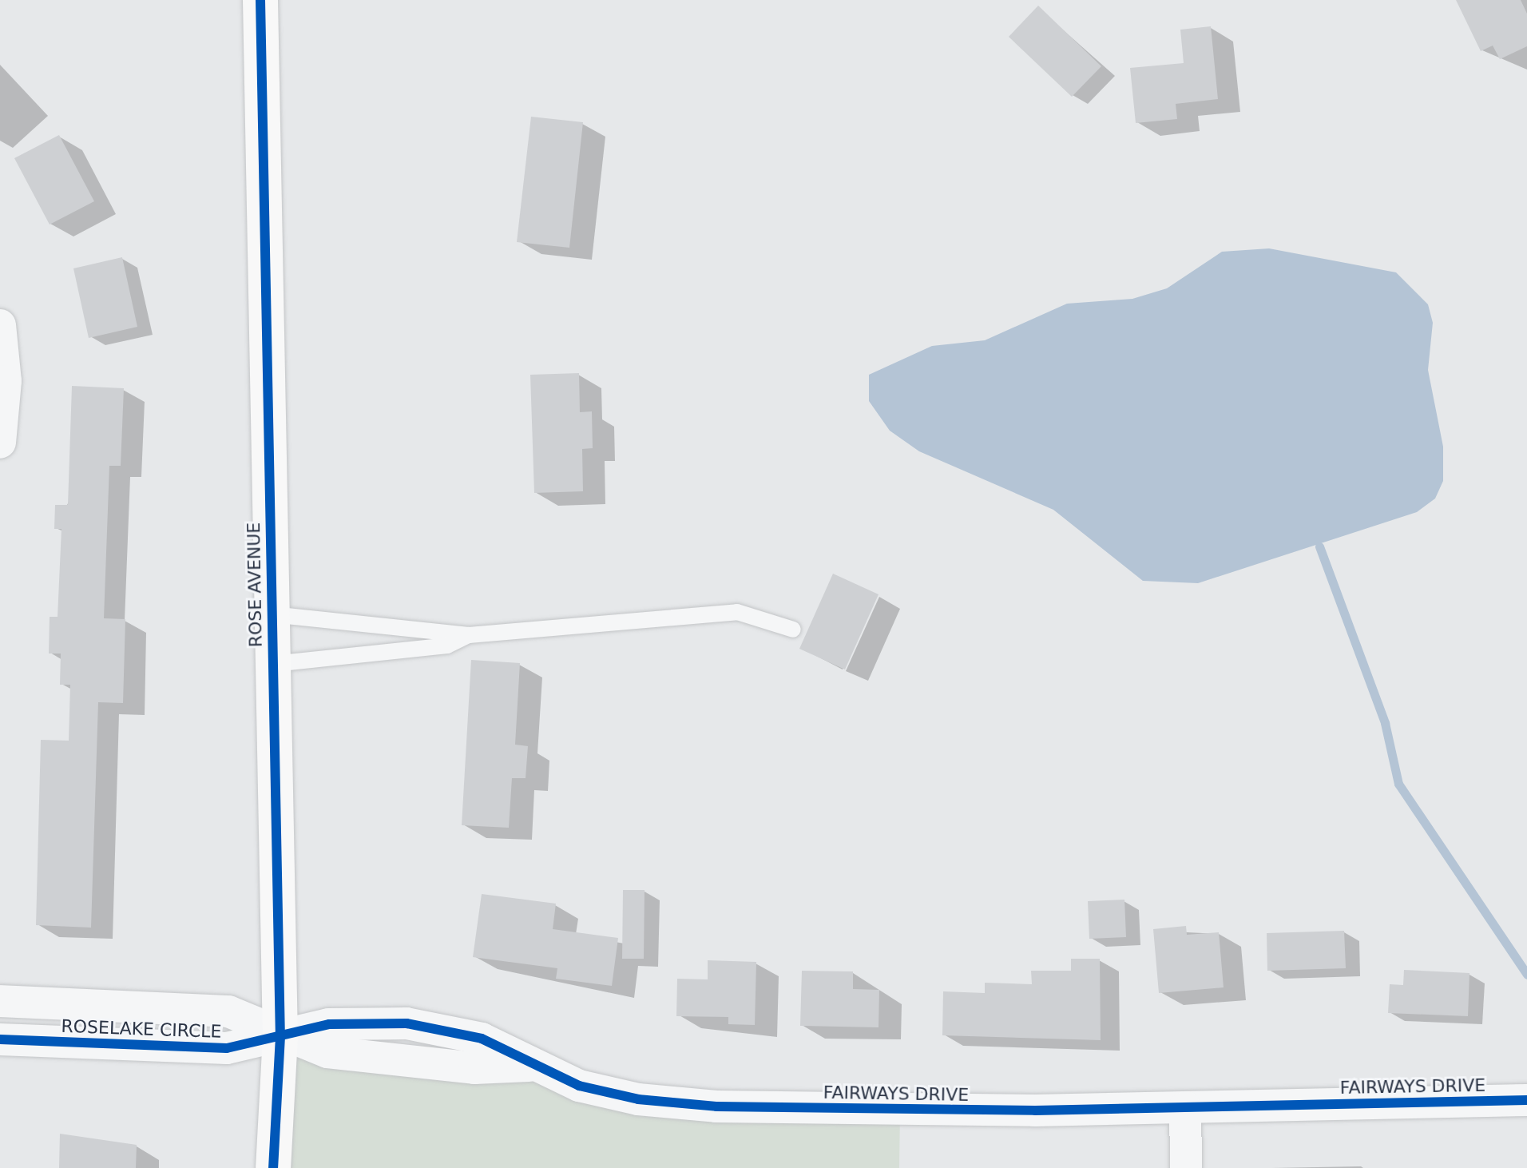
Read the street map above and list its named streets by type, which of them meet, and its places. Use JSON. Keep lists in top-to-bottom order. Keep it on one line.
{"streets":{"street":["ROSE AVENUE","ROSELAKE CIRCLE","FAIRWAYS DRIVE"]},"crossings":[["ROSE AVENUE","ROSELAKE CIRCLE"],["ROSE AVENUE","FAIRWAYS DRIVE"],["ROSELAKE CIRCLE","FAIRWAYS DRIVE"]]}
